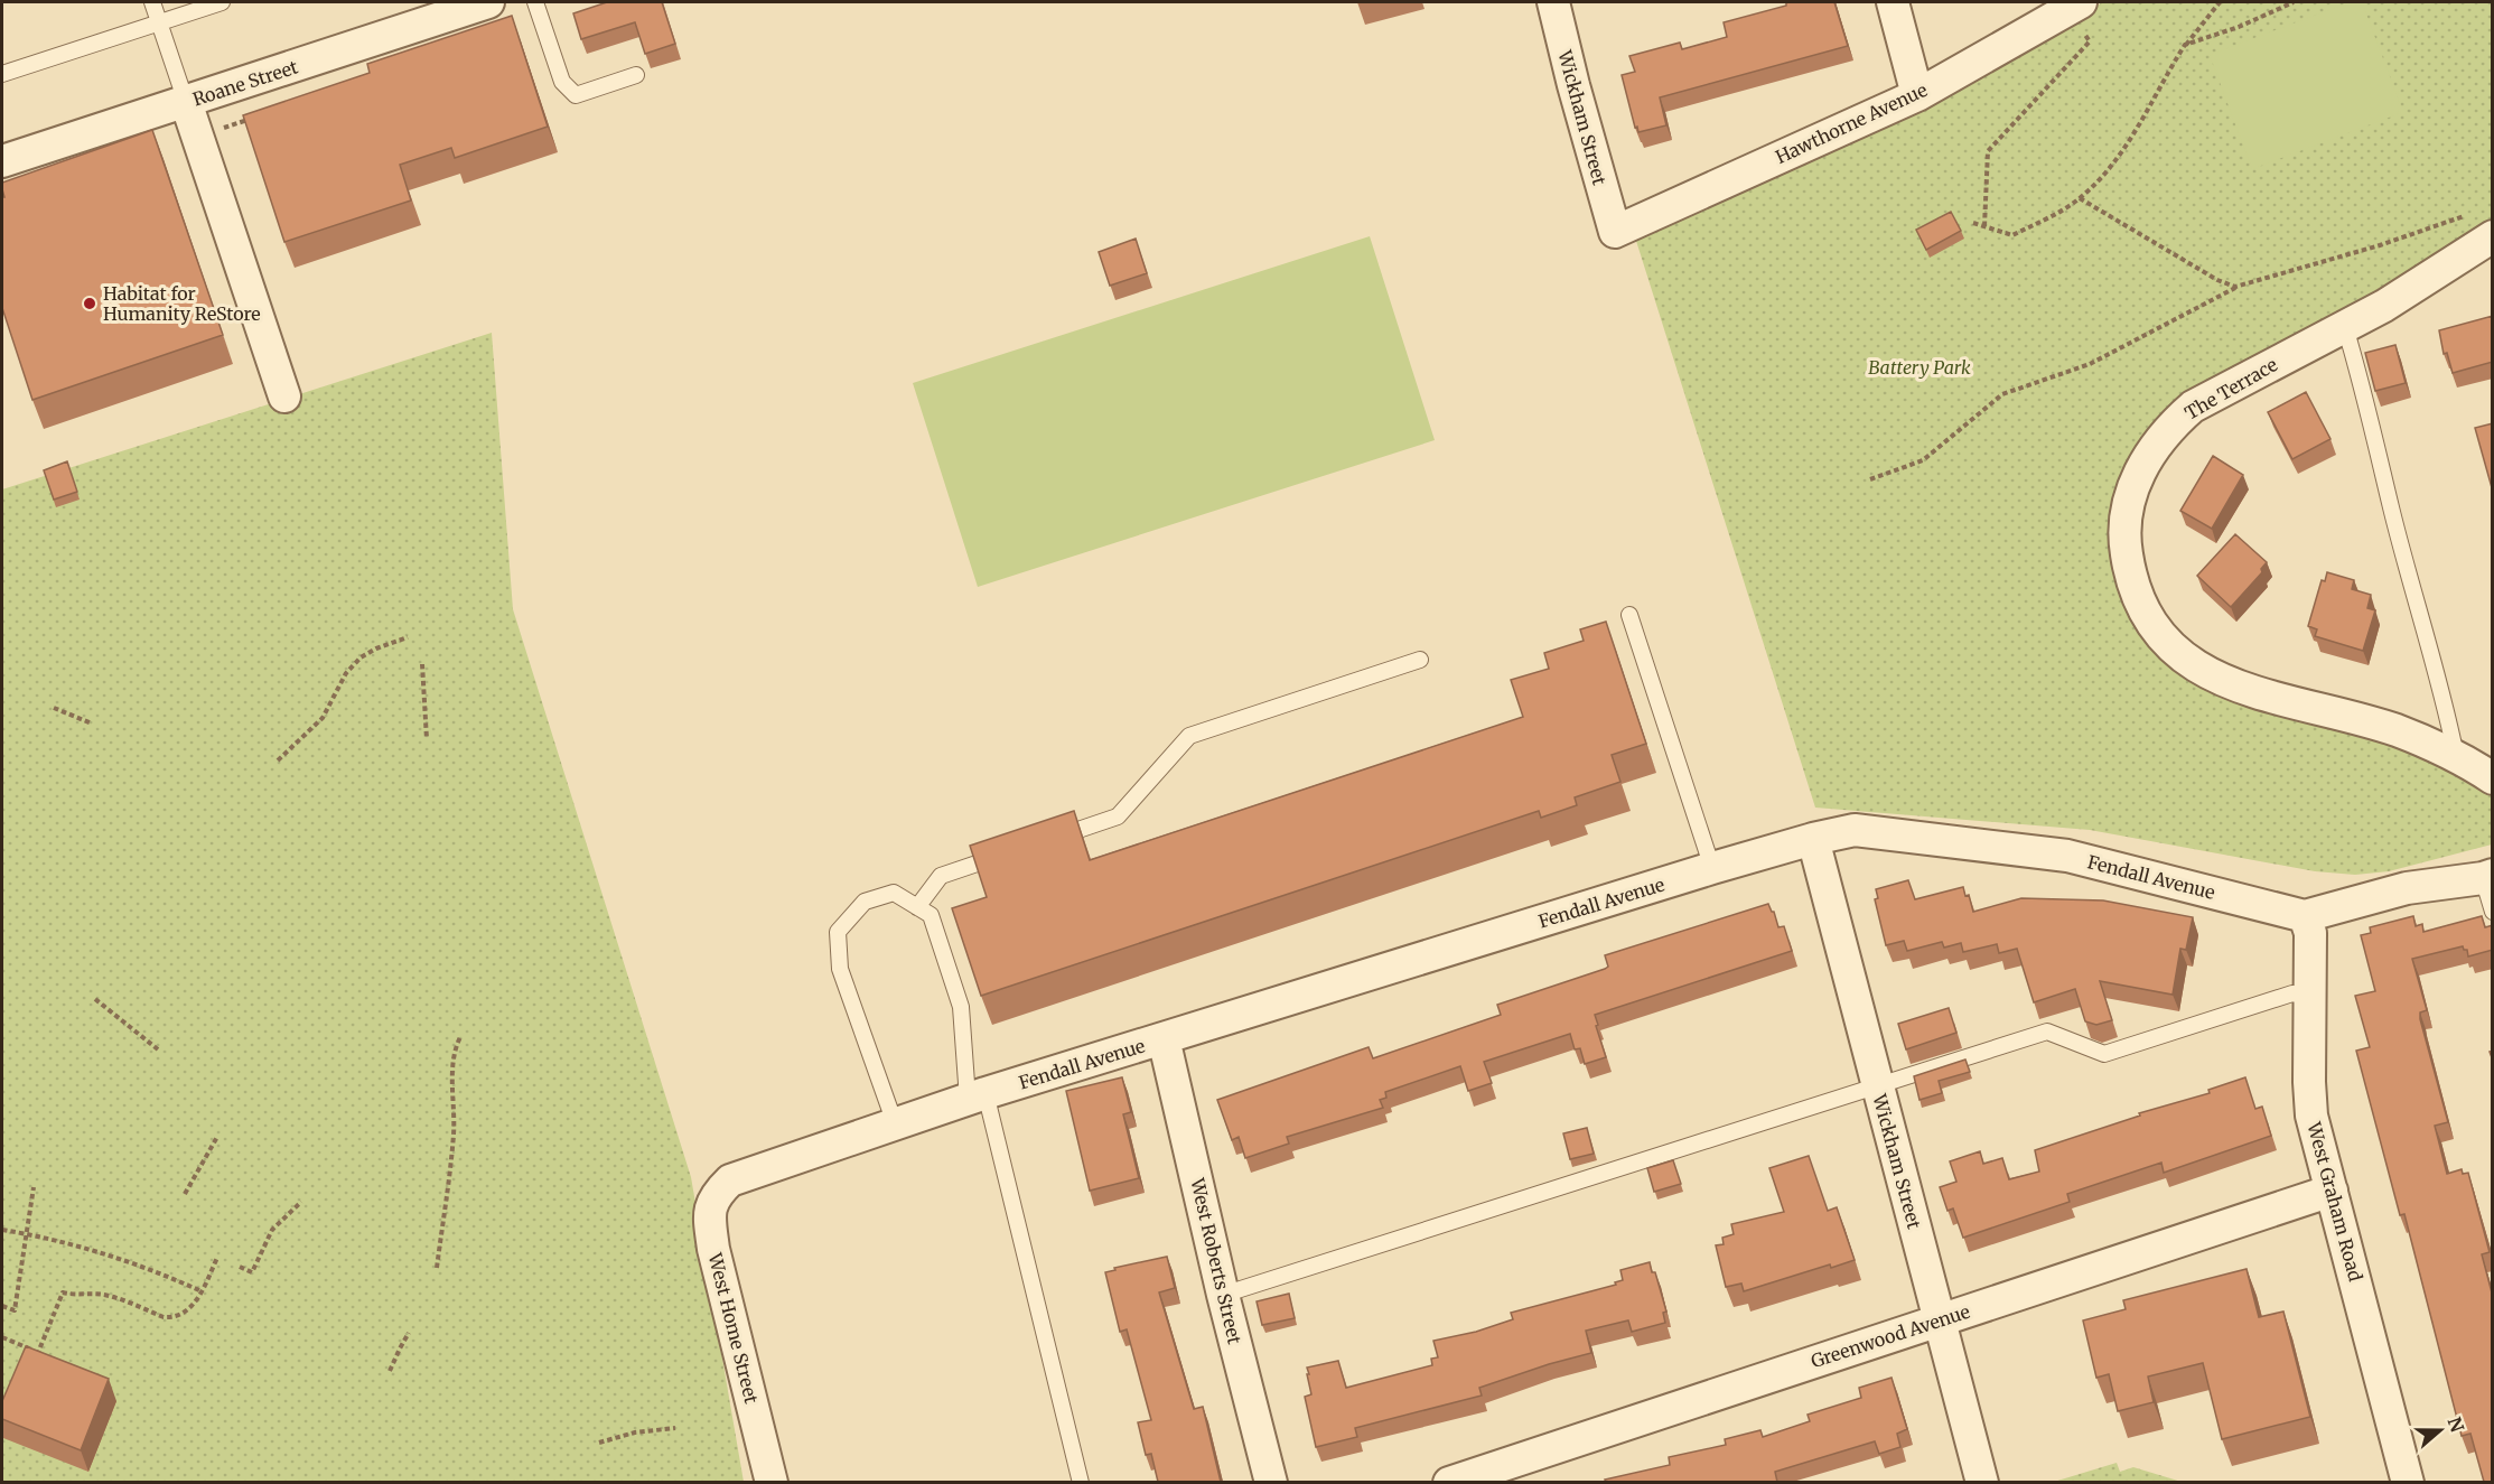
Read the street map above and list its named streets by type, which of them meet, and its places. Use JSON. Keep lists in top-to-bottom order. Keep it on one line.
{"streets":{"street":["Roane Street","Wickham Street","Hawthorne Avenue","The Terrace","Fendall Avenue","West Graham Road","West Roberts Street","West Home Street","Greenwood Avenue"]},"crossings":[["Wickham Street","Hawthorne Avenue"],["Wickham Street","Fendall Avenue"],["Wickham Street","Greenwood Avenue"],["Fendall Avenue","West Graham Road"],["Fendall Avenue","West Roberts Street"],["Fendall Avenue","West Home Street"],["West Graham Road","Greenwood Avenue"]],"parks":["Battery Park"],"places":["Habitat for Humanity ReStore"],"north":"right"}
